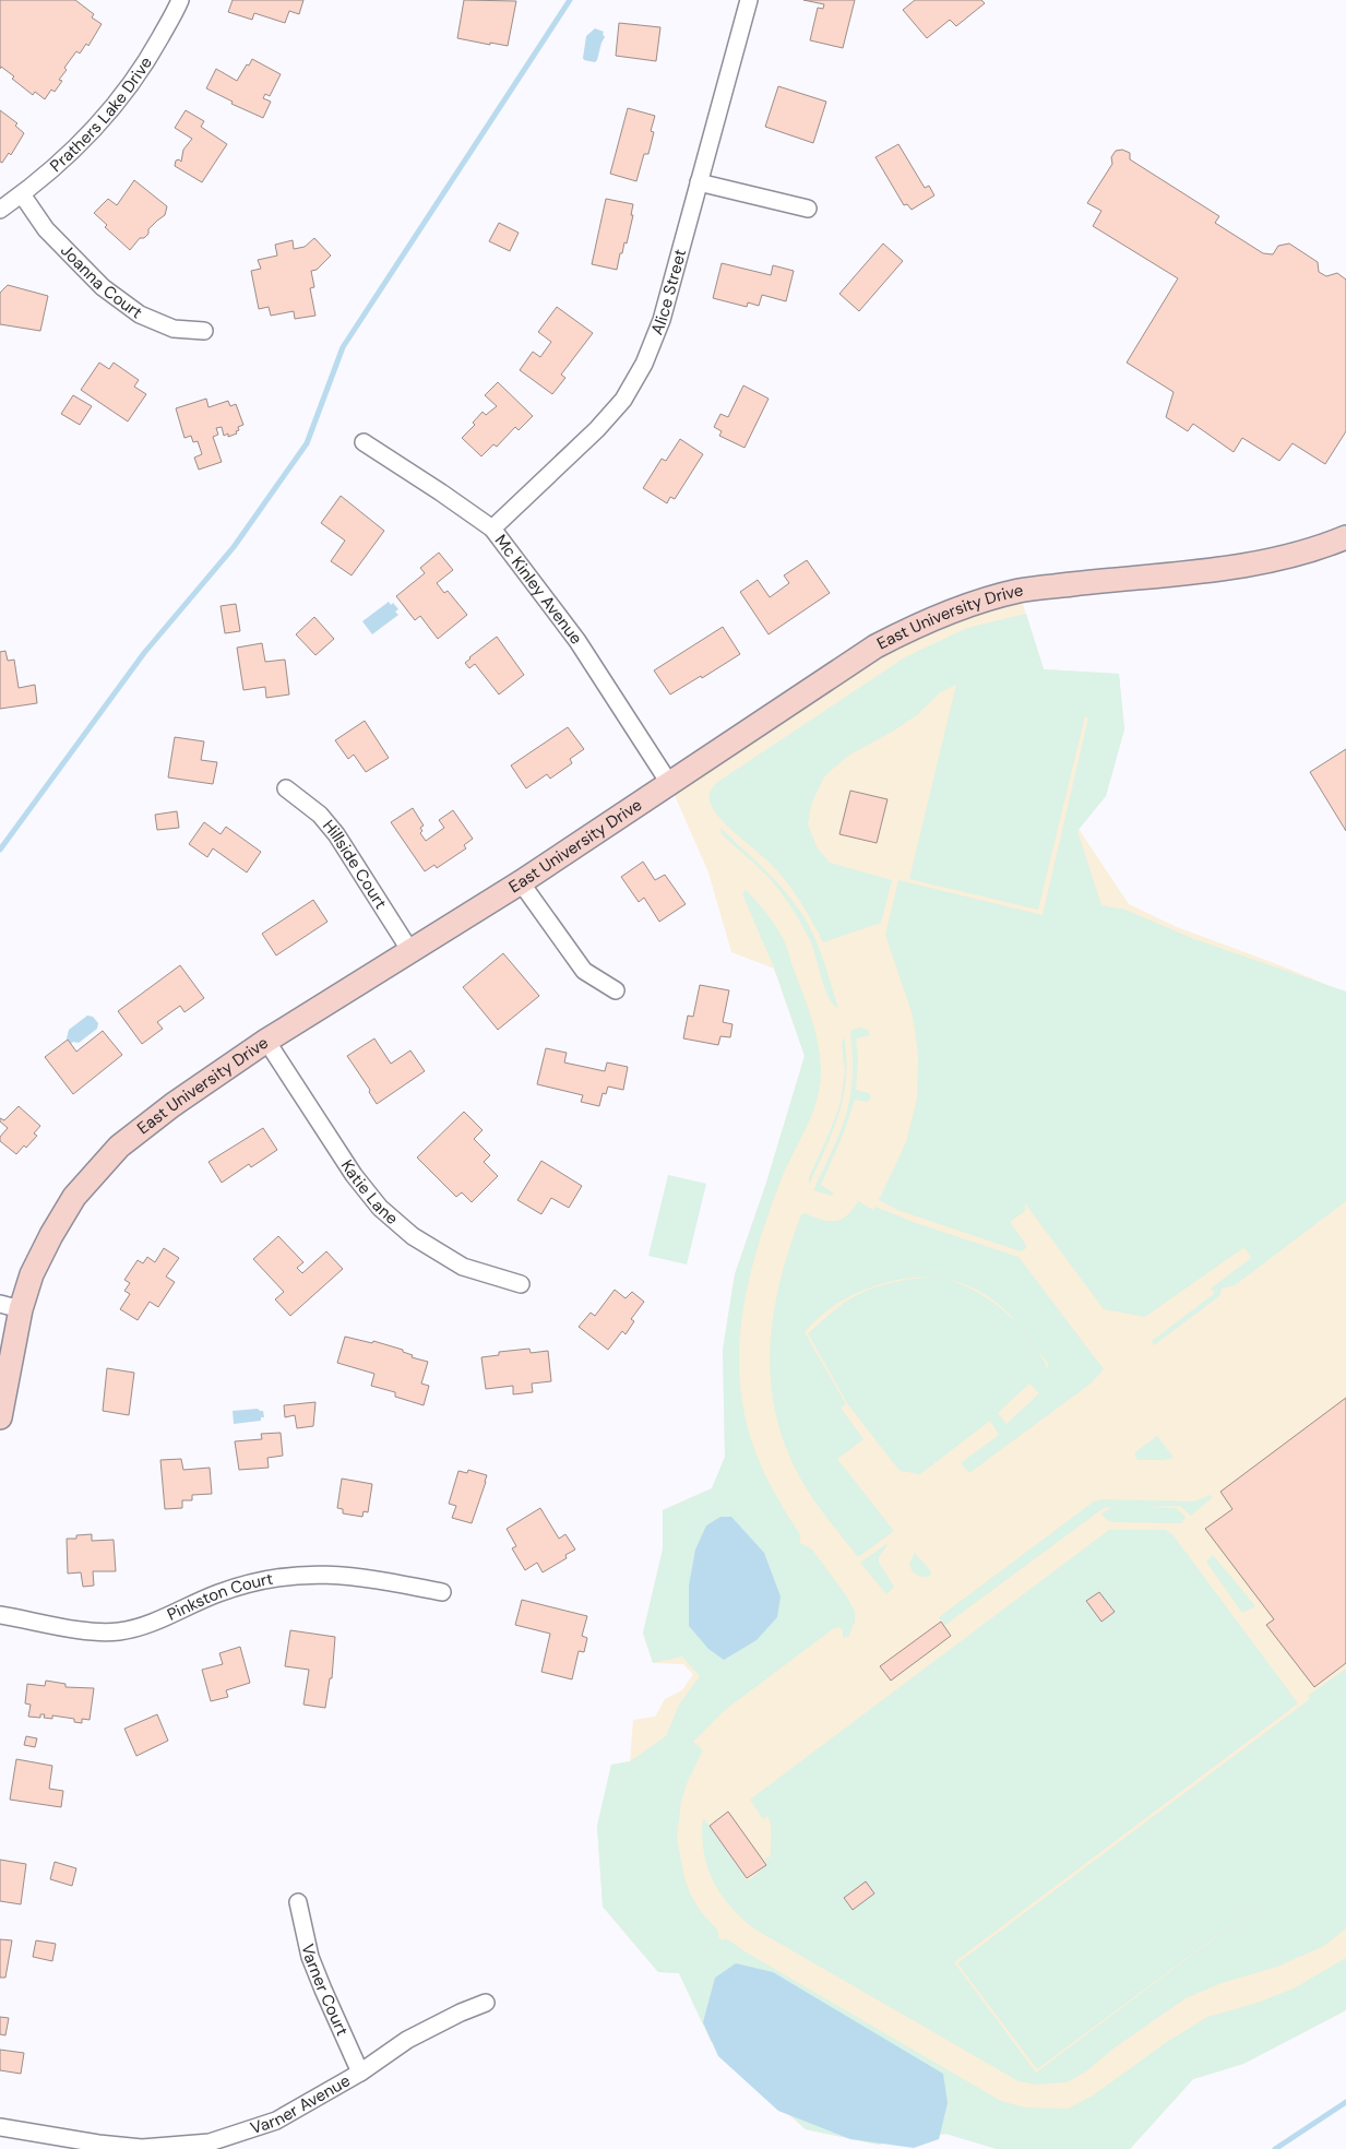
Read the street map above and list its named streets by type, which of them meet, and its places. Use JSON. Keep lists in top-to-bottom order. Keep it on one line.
{"streets":{"main road":["East University Drive"],"street":["Prathers Lake Drive","Joanna Court","Alice Street","Mc Kinley Avenue","Hillside Court","Katie Lane","Pinkston Court","Varner Court","Varner Avenue"]},"crossings":[["Prathers Lake Drive","Joanna Court"],["Alice Street","Mc Kinley Avenue"],["Mc Kinley Avenue","East University Drive"],["East University Drive","Hillside Court"],["East University Drive","Katie Lane"],["Varner Court","Varner Avenue"]]}
